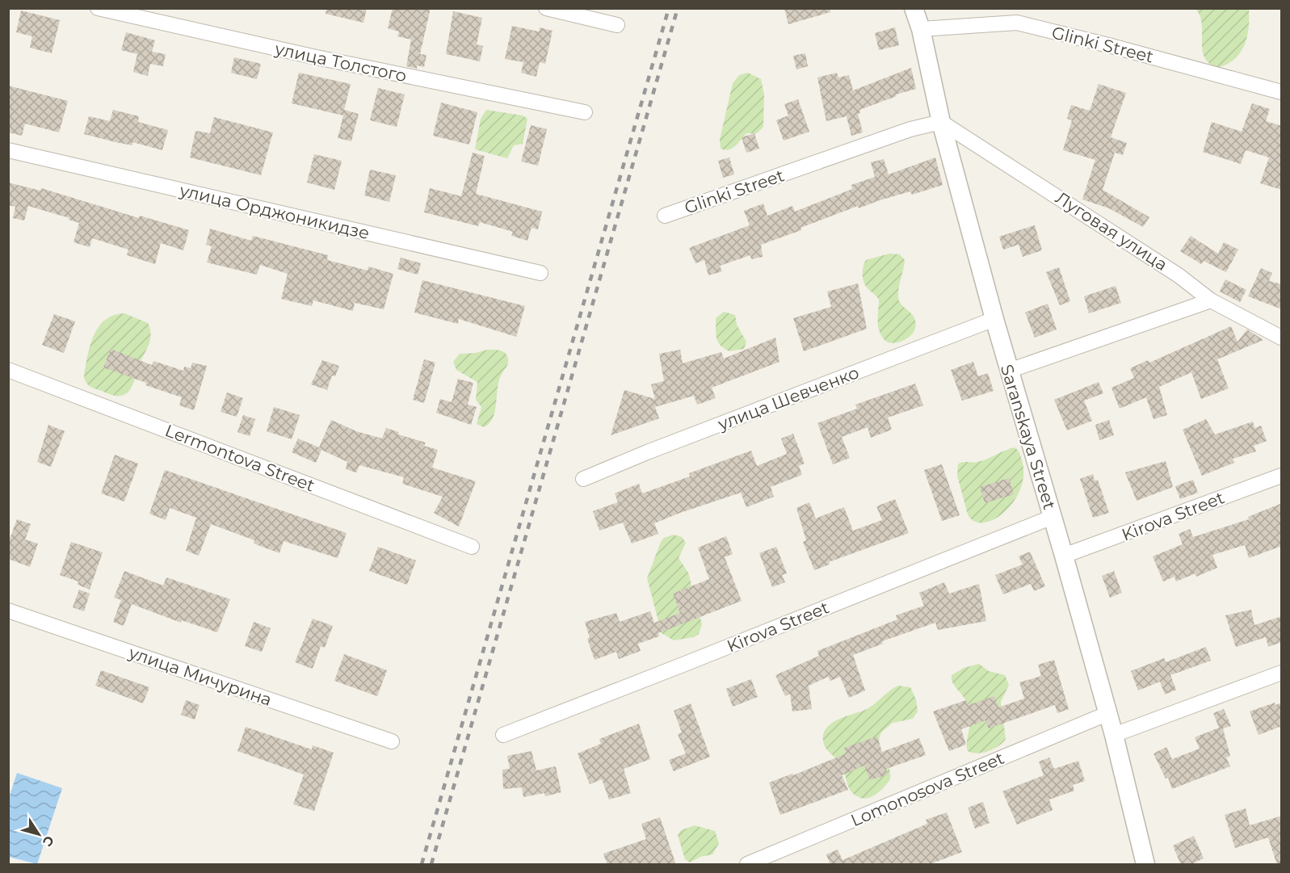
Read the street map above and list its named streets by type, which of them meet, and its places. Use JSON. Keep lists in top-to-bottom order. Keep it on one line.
{"streets":{"street":["Glinki Street","улица Толстого","улица Орджоникидзе","Луговая улица","улица Шевченко","Saranskaya Street","Lermontova Street","Kirova Street","улица Мичурина","Lomonosova Street"]},"crossings":[["Glinki Street","Луговая улица"],["Glinki Street","Saranskaya Street"],["Луговая улица","Saranskaya Street"],["улица Шевченко","Saranskaya Street"],["Saranskaya Street","Kirova Street"],["Saranskaya Street","Lomonosova Street"]],"north":"bottom right"}
